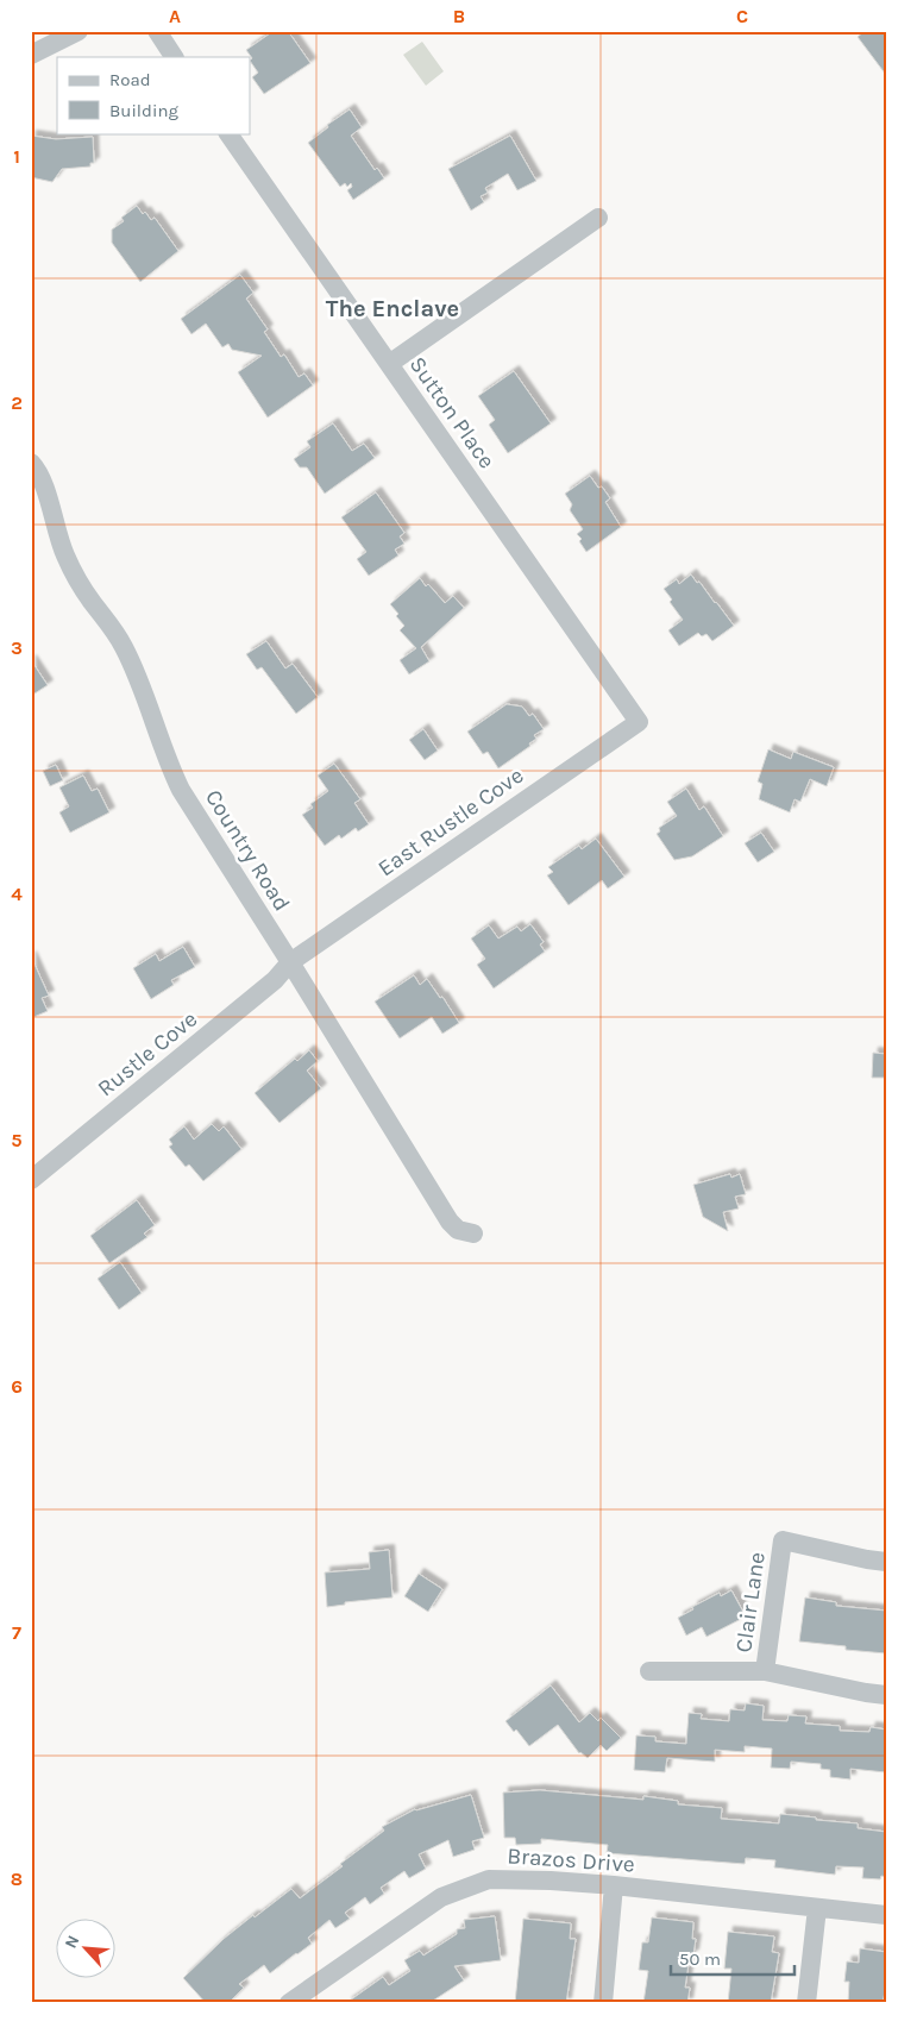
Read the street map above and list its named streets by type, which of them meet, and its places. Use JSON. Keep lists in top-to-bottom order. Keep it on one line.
{"streets":{"street":["Sutton Place","East Rustle Cove","Country Road","Rustle Cove","Clair Lane","Brazos Drive"]},"crossings":[["Sutton Place","East Rustle Cove"],["East Rustle Cove","Country Road"],["East Rustle Cove","Rustle Cove"],["Country Road","Rustle Cove"]],"districts":["The Enclave"],"legend":["Road","Building"],"scale_bar":"50 m","north":"top left","grid":{"columns":["A","B","C"],"rows":["1","2","3","4","5","6","7","8"]}}
